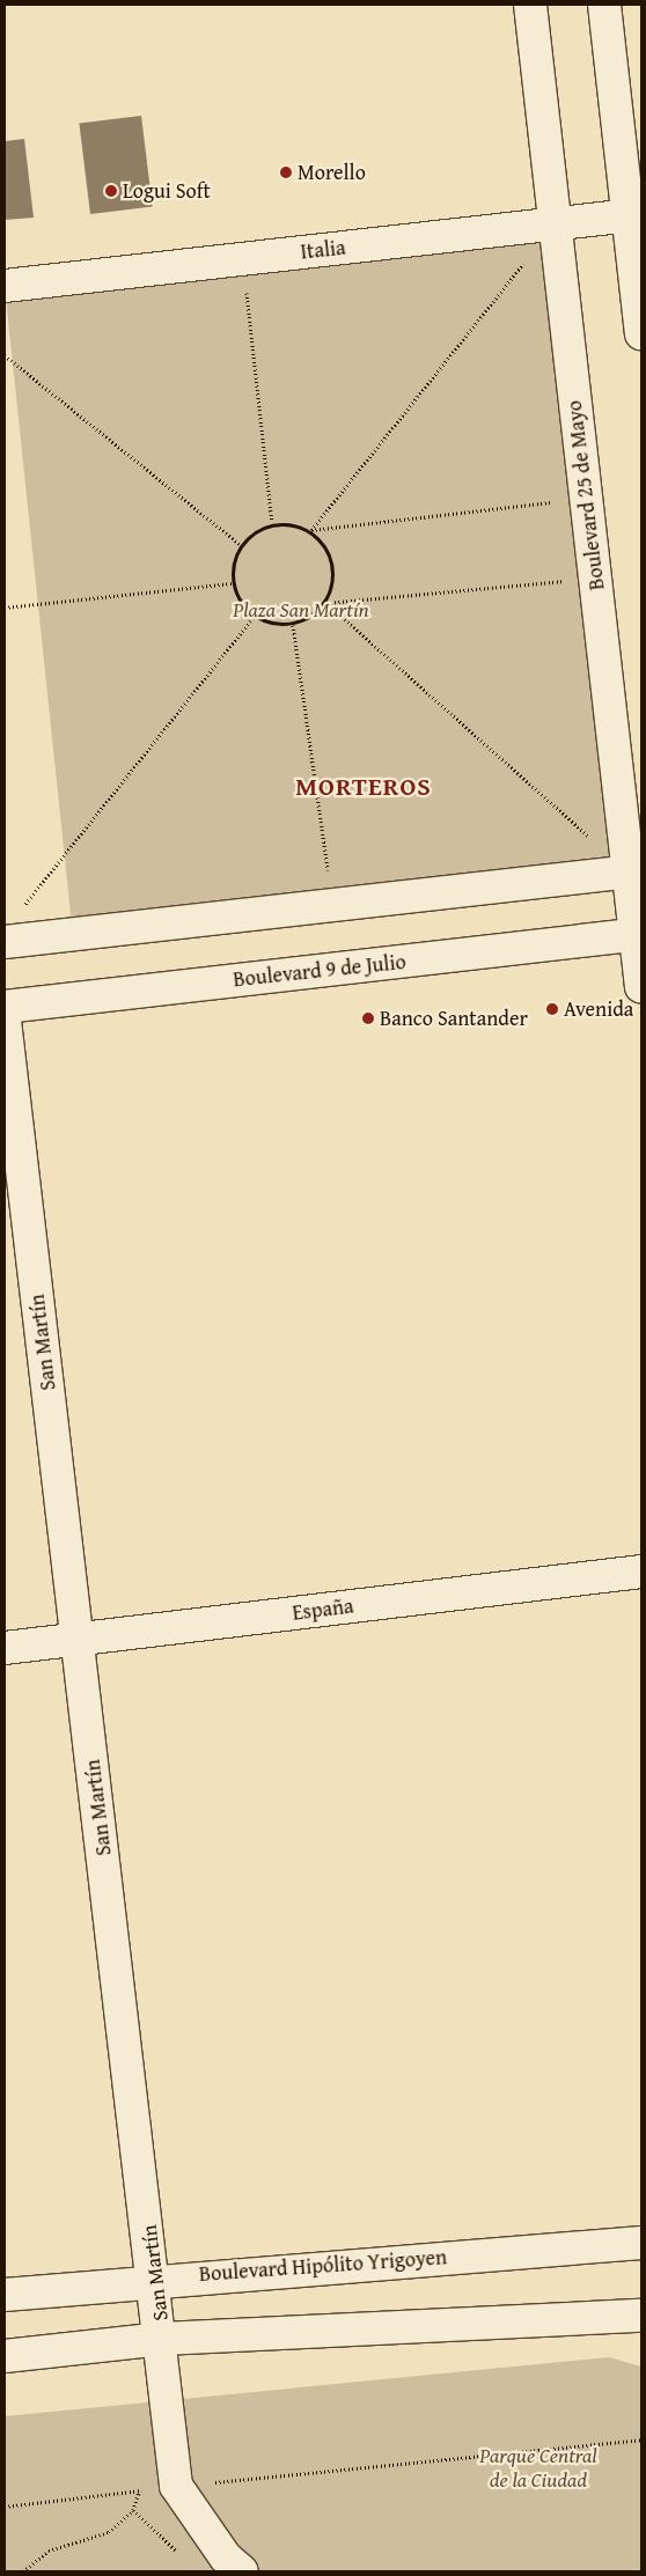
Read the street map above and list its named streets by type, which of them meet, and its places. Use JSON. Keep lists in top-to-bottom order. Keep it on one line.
{"streets":{"street":["Italia","Boulevard 25 de Mayo","Boulevard 9 de Julio","San Martín","España","Boulevard Hipólito Yrigoyen"]},"crossings":[["Italia","Boulevard 25 de Mayo"],["Boulevard 25 de Mayo","Boulevard 9 de Julio"],["San Martín","España"],["San Martín","Boulevard Hipólito Yrigoyen"]],"districts":["MORTEROS"],"parks":["Plaza San Martín","Parque Central de la Ciudad"],"places":["Morello","Logui Soft","Avenida","Banco Santander"]}
